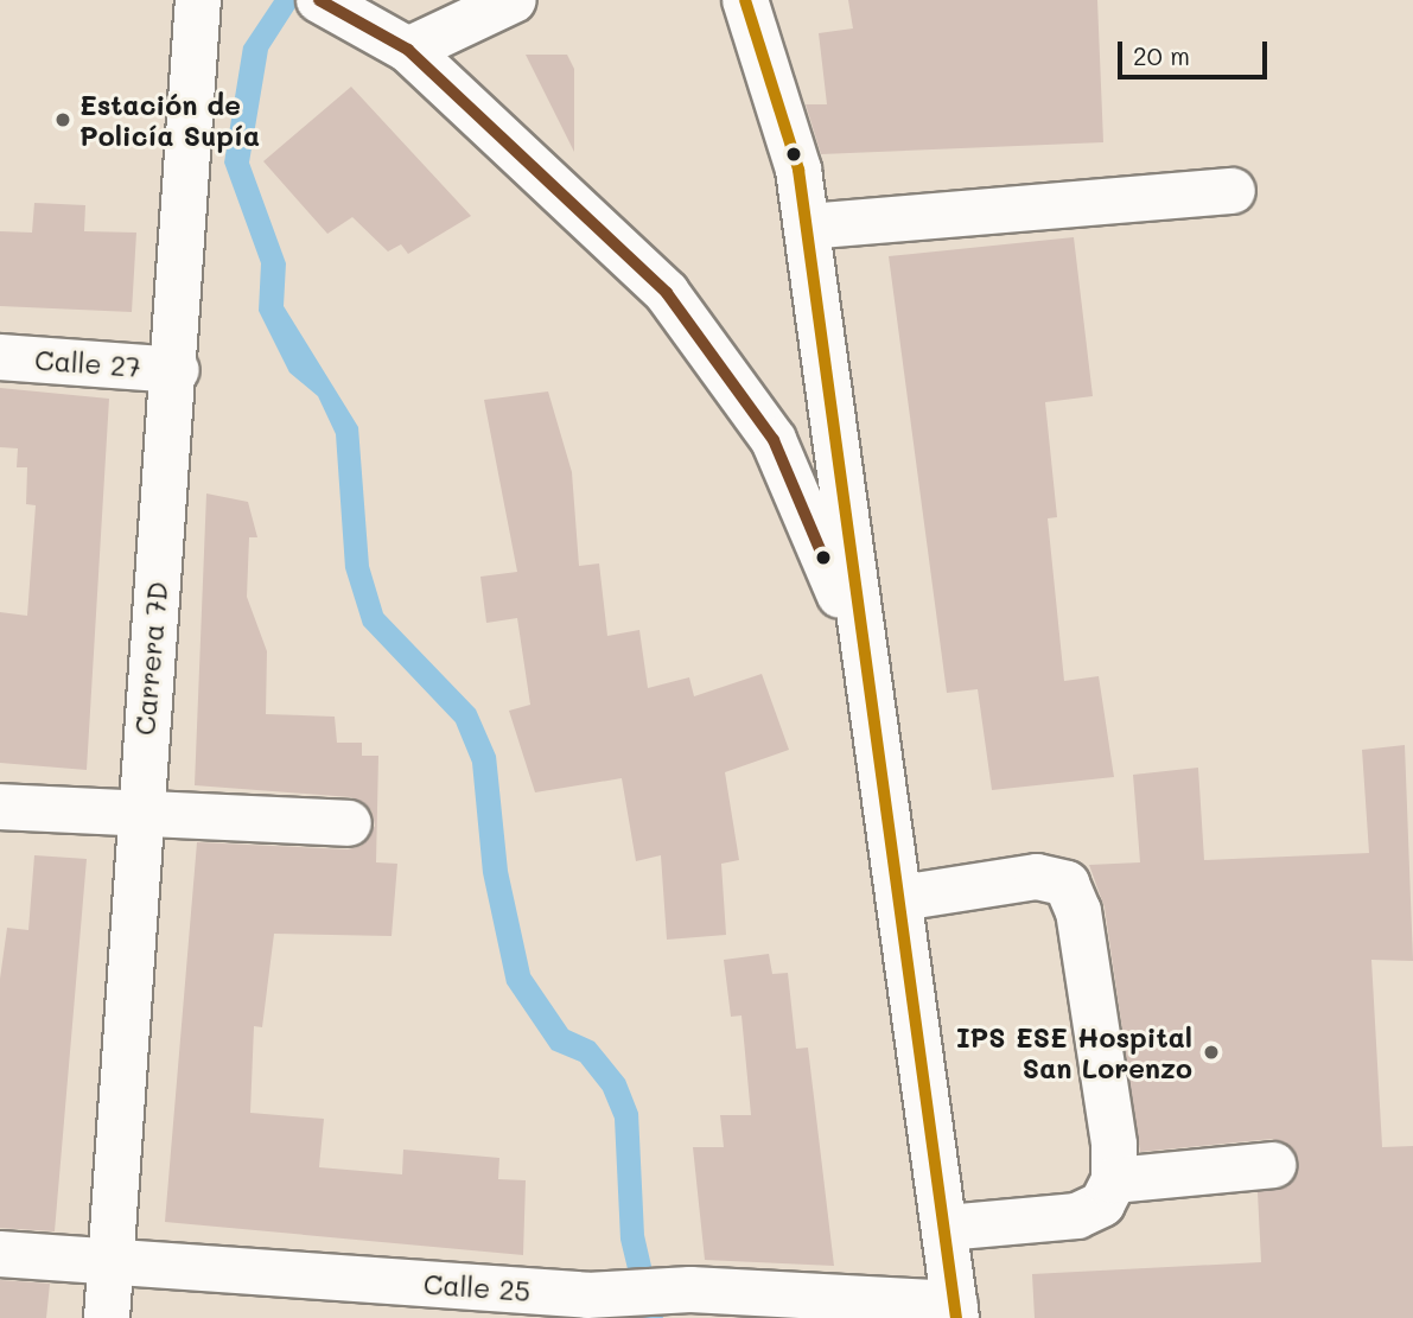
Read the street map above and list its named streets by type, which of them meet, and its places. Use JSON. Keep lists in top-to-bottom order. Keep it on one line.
{"streets":{"street":["Calle 27","Carrera 7D","Calle 25"]},"crossings":[["Calle 27","Carrera 7D"],["Carrera 7D","Calle 25"]],"places":["Estación de Policía Supía","IPS ESE Hospital San Lorenzo"],"scale_bar":"20 m"}
